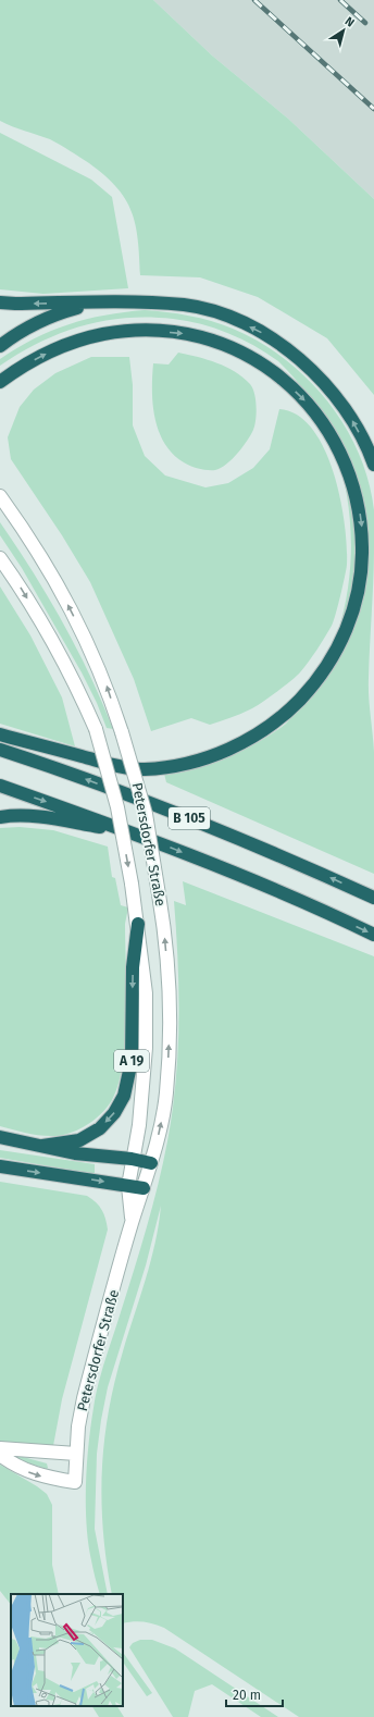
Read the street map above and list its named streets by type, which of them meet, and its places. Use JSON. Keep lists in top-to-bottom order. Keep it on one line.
{"streets":{"highway":["B 105","A 19"],"street":["Petersdorfer Straße"]},"crossings":[["Petersdorfer Straße","A 19"]],"scale_bar":"20 m","north":"top right"}
